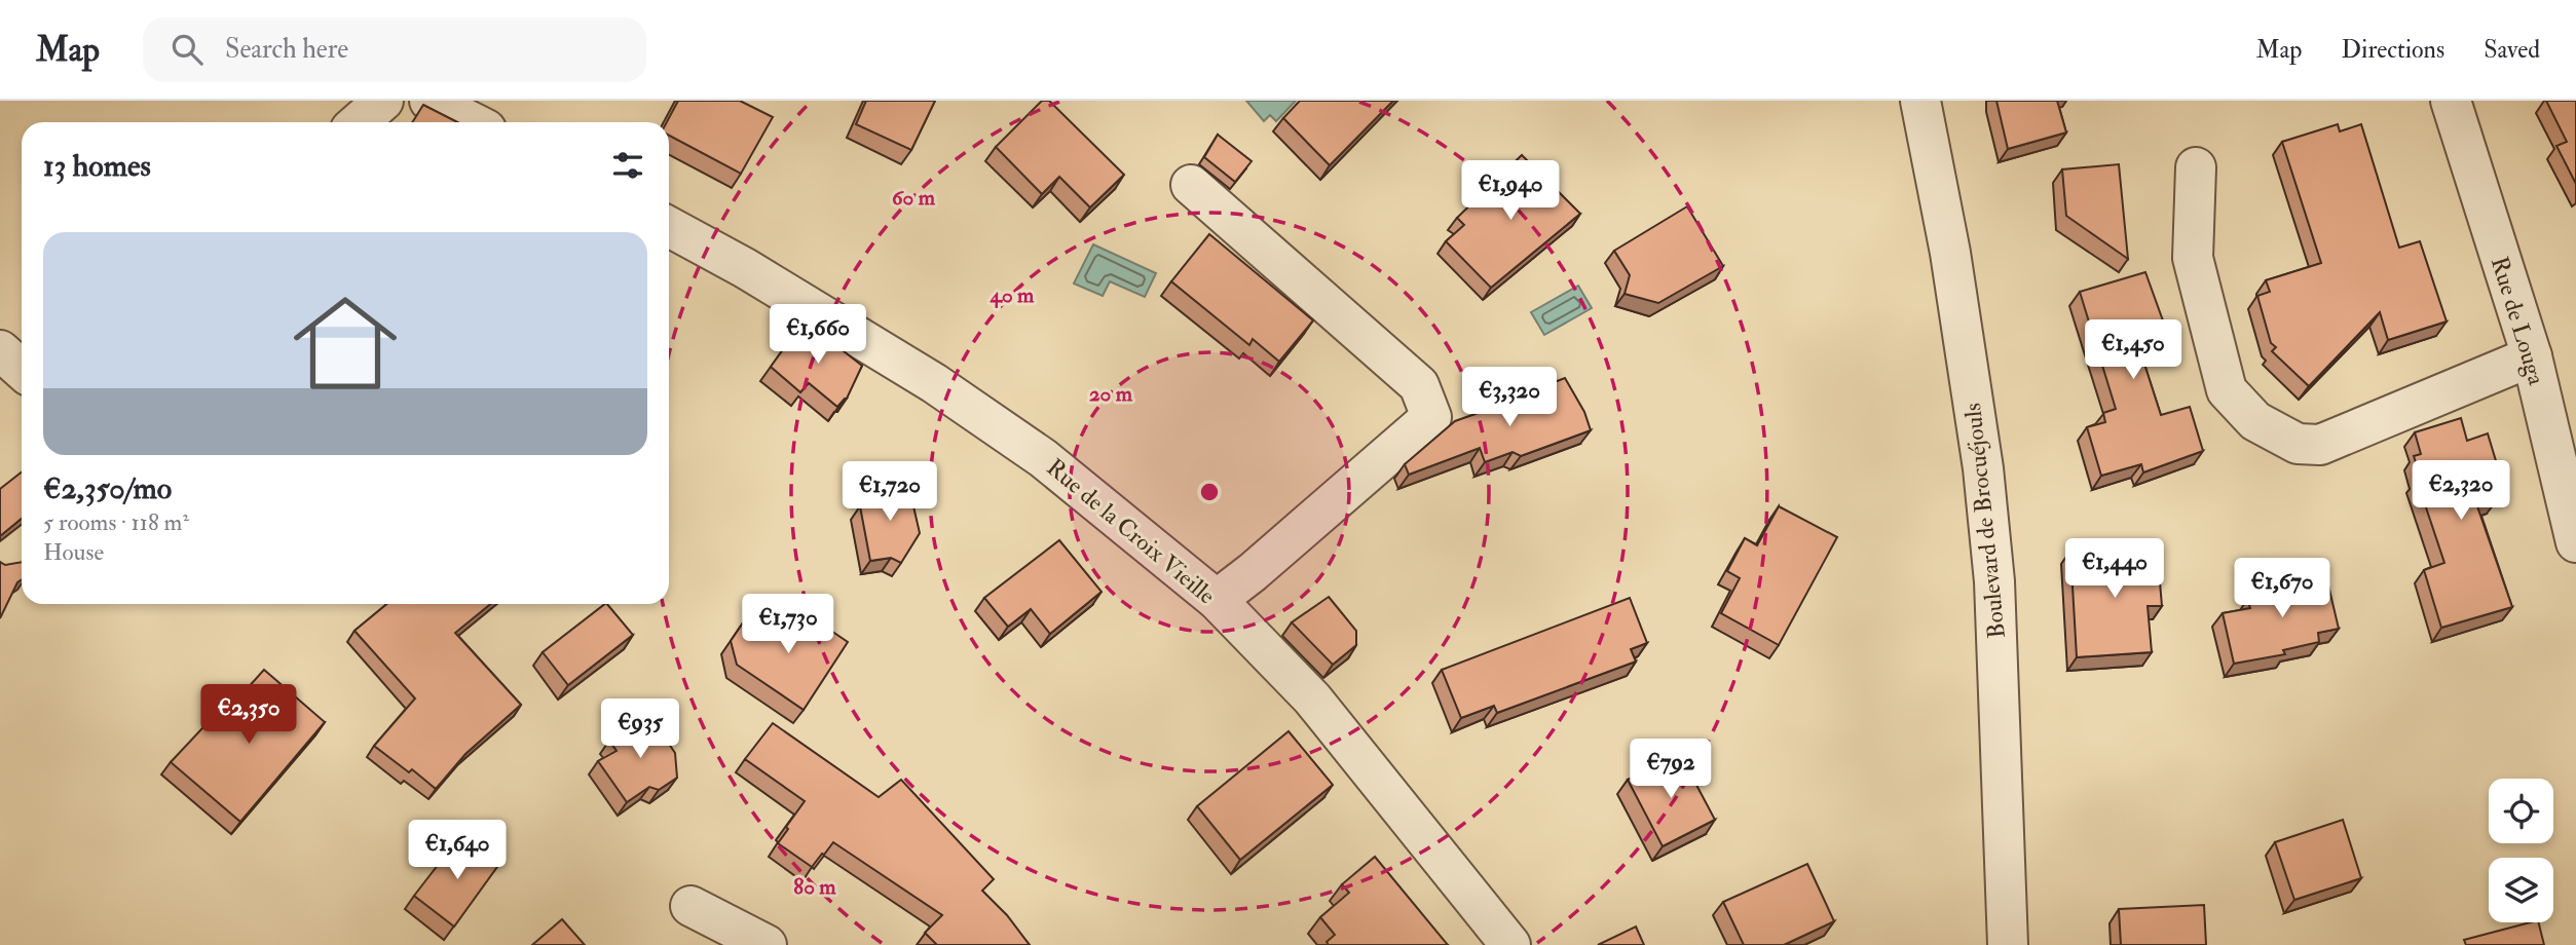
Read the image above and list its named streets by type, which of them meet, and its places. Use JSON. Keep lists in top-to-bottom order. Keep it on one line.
{"streets":{"street":["Rue de Louga","Boulevard de Brocuéjouls","Rue de la Croix Vieille"]},"page":{"header":"Map","search":"Search here","nav":["Map","Directions","Saved"],"heading":"13 homes","price":["€1,940","€1,660","€1,450","€3,320","€2,320","€1,720","€1,440","€1,670","€1,730","€2,350","€935","€792","€1,640"],"list":[{"name":"€2,350/mo","note":"5 rooms · 118 m² · House"}]},"rings":["60 m","40 m","20 m","80 m"]}
